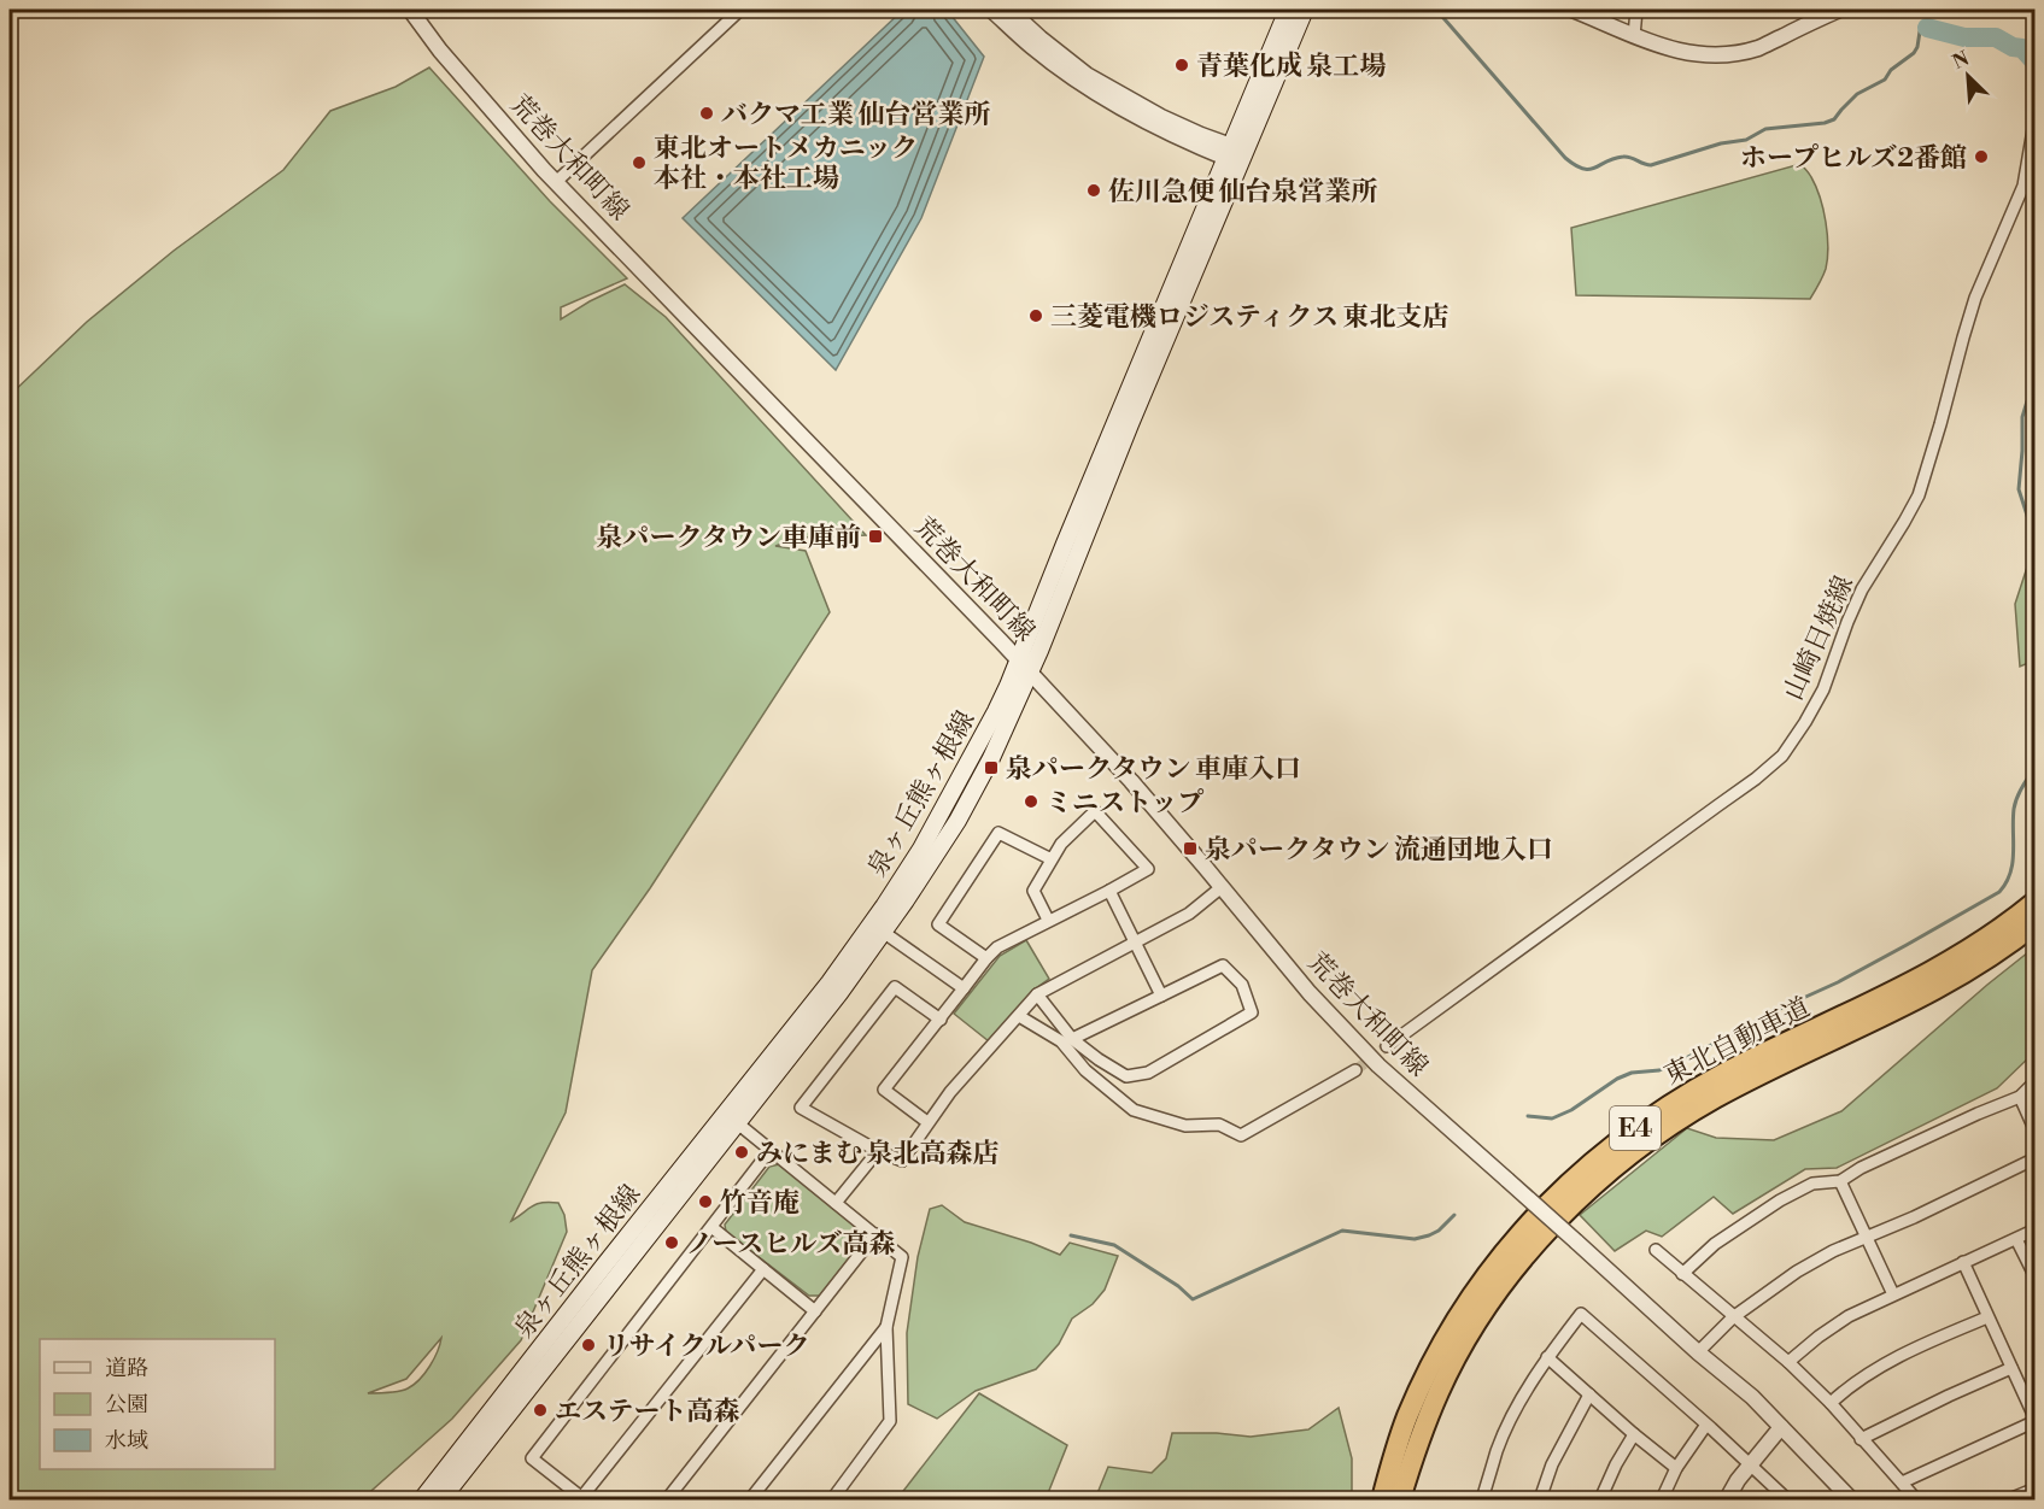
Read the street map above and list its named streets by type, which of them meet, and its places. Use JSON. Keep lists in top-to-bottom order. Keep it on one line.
{"streets":{"highway":["東北自動車道","E4"],"main road":["泉ヶ丘熊ヶ根線"],"street":["荒巻大和町線","山崎日焼線"]},"crossings":[["荒巻大和町線","泉ヶ丘熊ヶ根線"]],"places":{"other":["青葉化成 泉工場","バクマ工業 仙台営業所","ホープヒルズ2番館","東北オートメカニック 本社・本社工場","佐川急便 仙台泉営業所","三菱電機ロジスティクス 東北支店","ミニストップ","みにまむ 泉北高森店","竹音庵","ノースヒルズ高森","リサイクルパーク","エステート高森"],"transit":["泉パークタウン車庫前","泉パークタウン 車庫入口","泉パークタウン 流通団地入口"]},"legend":["道路","公園","水域"],"north":"top left"}
